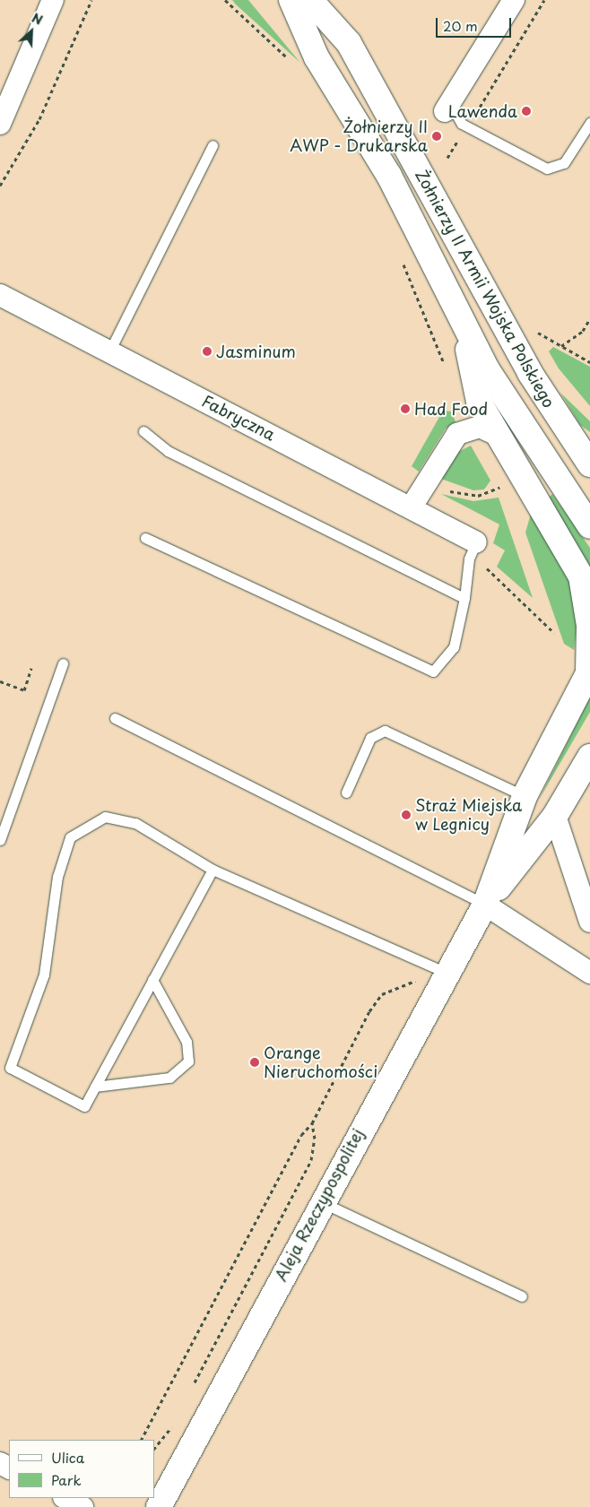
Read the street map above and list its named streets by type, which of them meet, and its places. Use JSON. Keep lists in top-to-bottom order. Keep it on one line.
{"streets":{"street":["Żołnierzy II Armii Wojska Polskiego","Fabryczna","Aleja Rzeczypospolitej"]},"places":["Lawenda","Żołnierzy II AWP - Drukarska","Jasminum","Had Food","Straż Miejska w Legnicy","Orange Nieruchomości"],"legend":["Ulica","Park"],"scale_bar":"20 m","north":"top right"}
